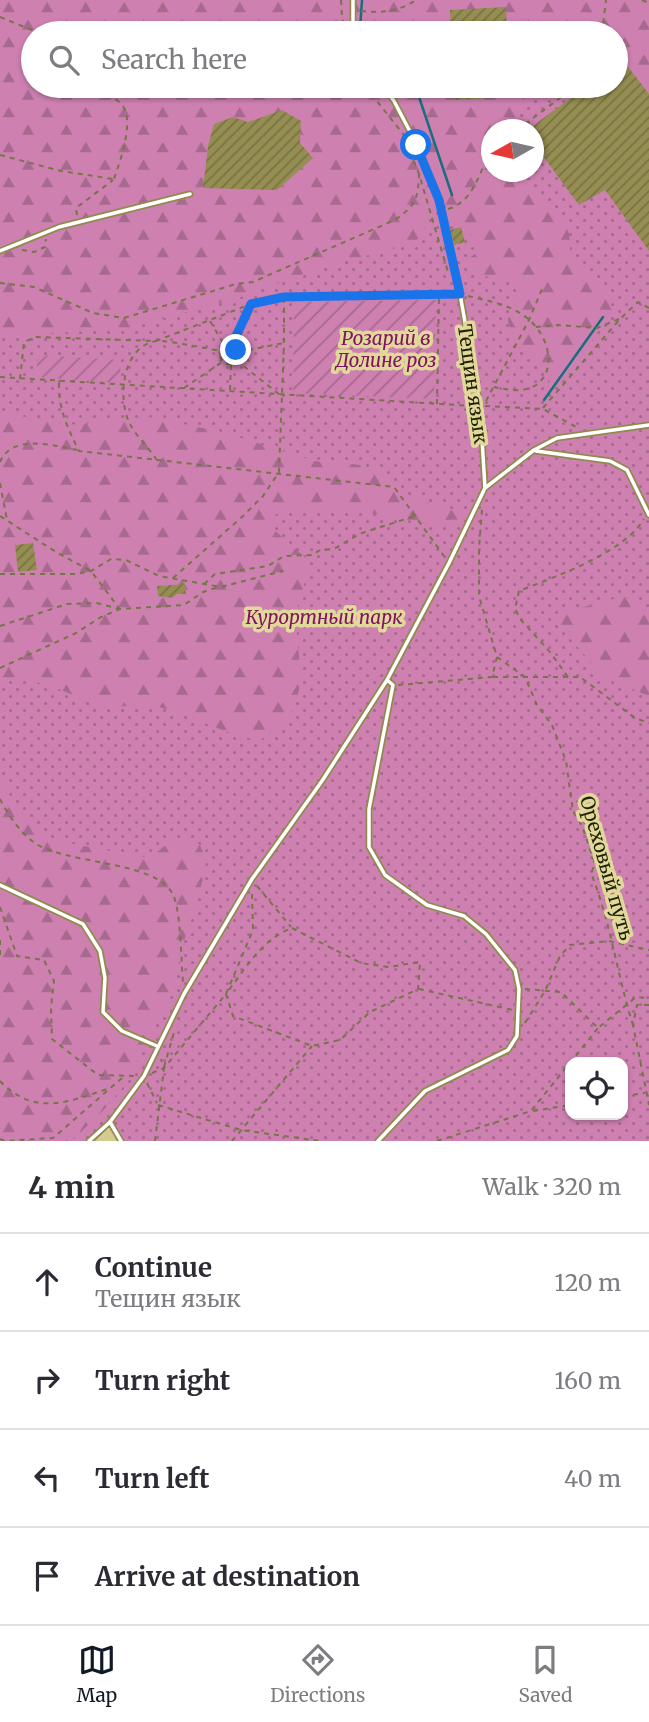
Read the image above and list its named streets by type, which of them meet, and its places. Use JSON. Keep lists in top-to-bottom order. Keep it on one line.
{"streets":{"lane":["Тещин язык"],"path":["Ореховый путь"]},"parks":["Розарий в Долине роз","Курортный парк"],"north":"left","page":{"search":"Search here","heading":["4 min","Walk · 320 m"],"list":[["Continue","Тещин язык","120 m"],["Turn right","160 m"],["Turn left","40 m"],"Arrive at destination"],"nav":["Map","Directions","Saved"]}}
